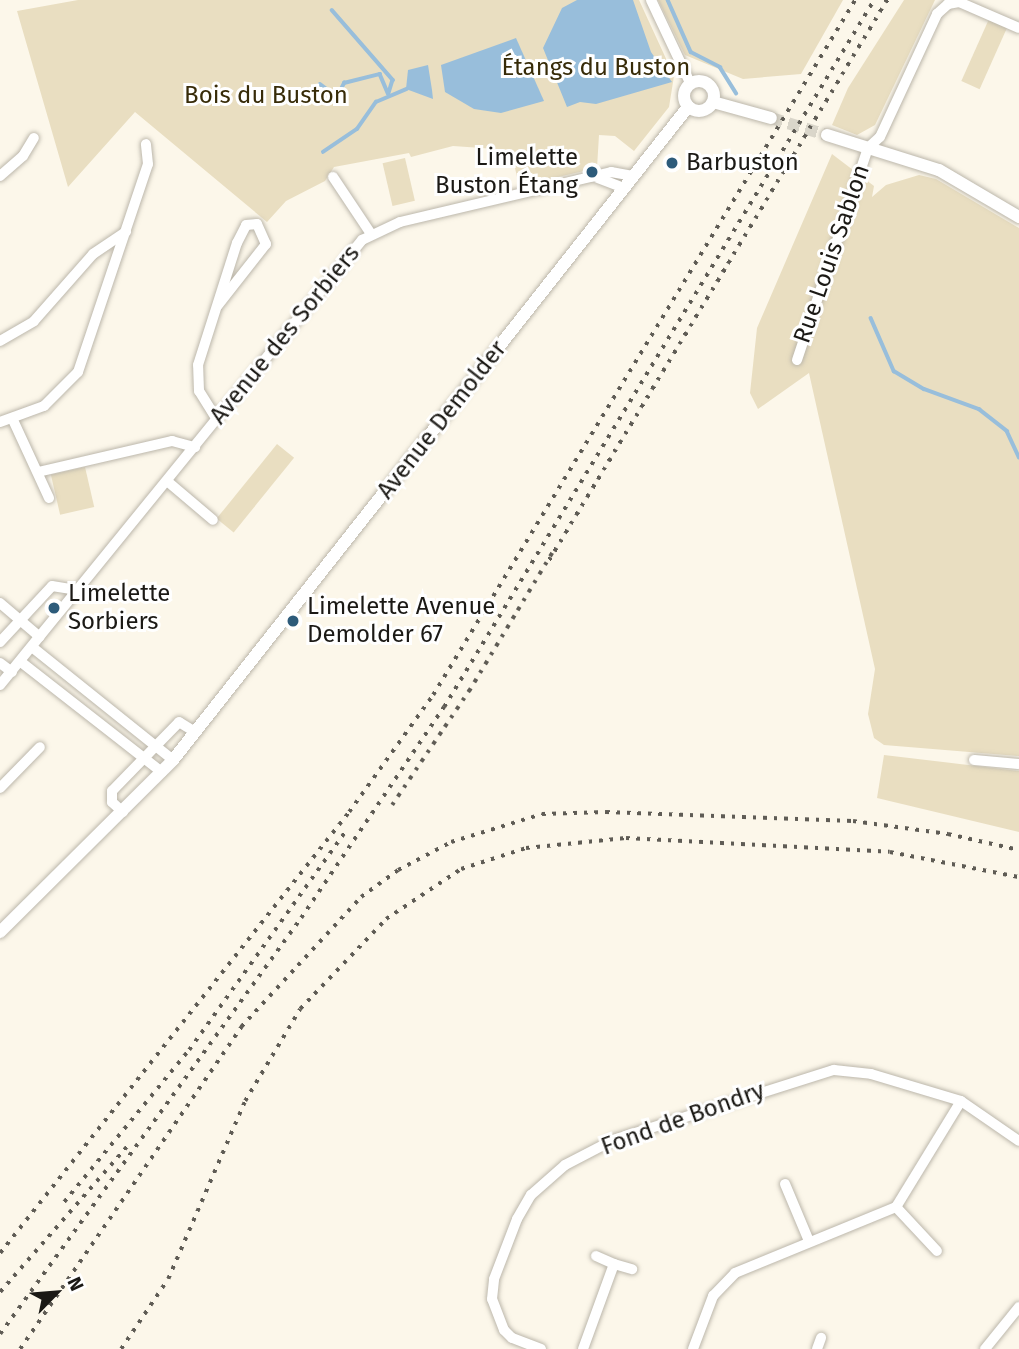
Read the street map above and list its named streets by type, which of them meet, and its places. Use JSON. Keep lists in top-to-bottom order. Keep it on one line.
{"streets":{"street":["Rue Louis Sablon","Avenue des Sorbiers","Avenue Demolder","Fond de Bondry"]},"crossings":[["Avenue des Sorbiers","Avenue Demolder"]],"parks":["Étangs du Buston","Bois du Buston"],"places":["Barbuston","Limelette Buston Étang","Limelette Sorbiers","Limelette Avenue Demolder 67"],"north":"top right"}
